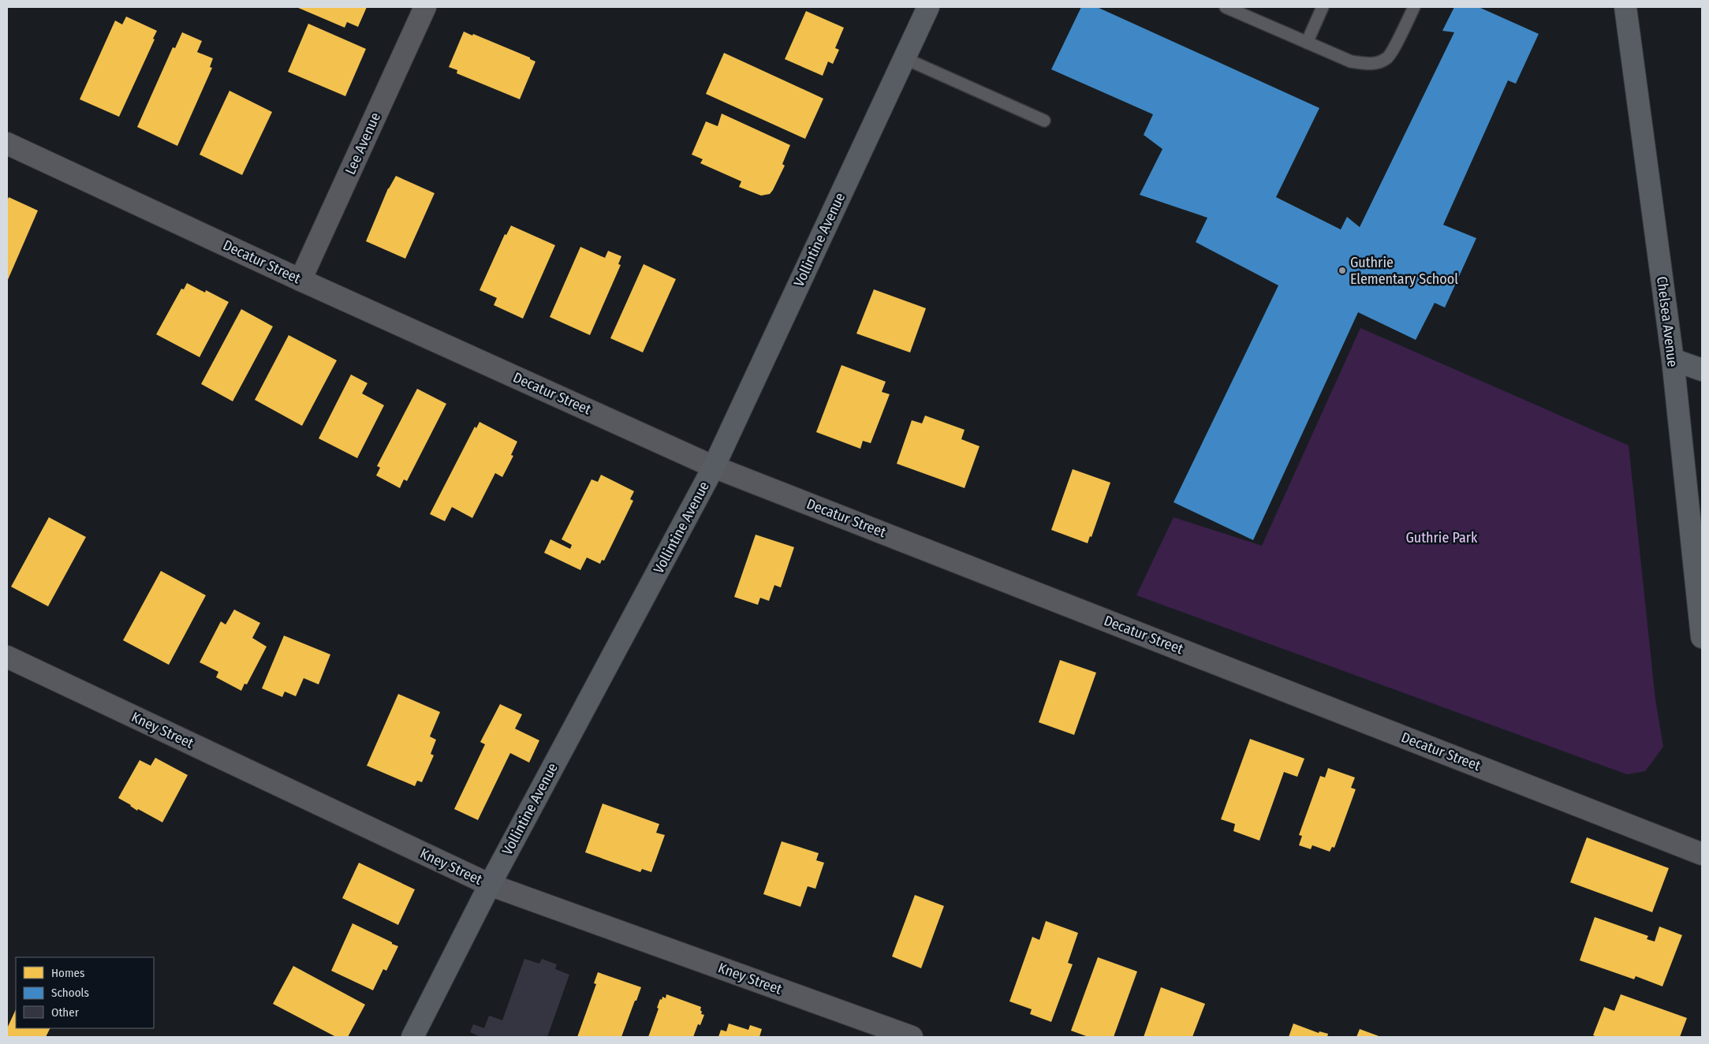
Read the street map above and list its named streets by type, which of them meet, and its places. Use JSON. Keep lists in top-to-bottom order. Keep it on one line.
{"streets":{"street":["Lee Avenue","Vollintine Avenue","Decatur Street","Chelsea Avenue","Kney Street"]},"crossings":[["Lee Avenue","Decatur Street"],["Vollintine Avenue","Decatur Street"],["Vollintine Avenue","Kney Street"]],"parks":["Guthrie Park"],"places":["Guthrie Elementary School"],"legend":["Homes","Schools","Other"]}
